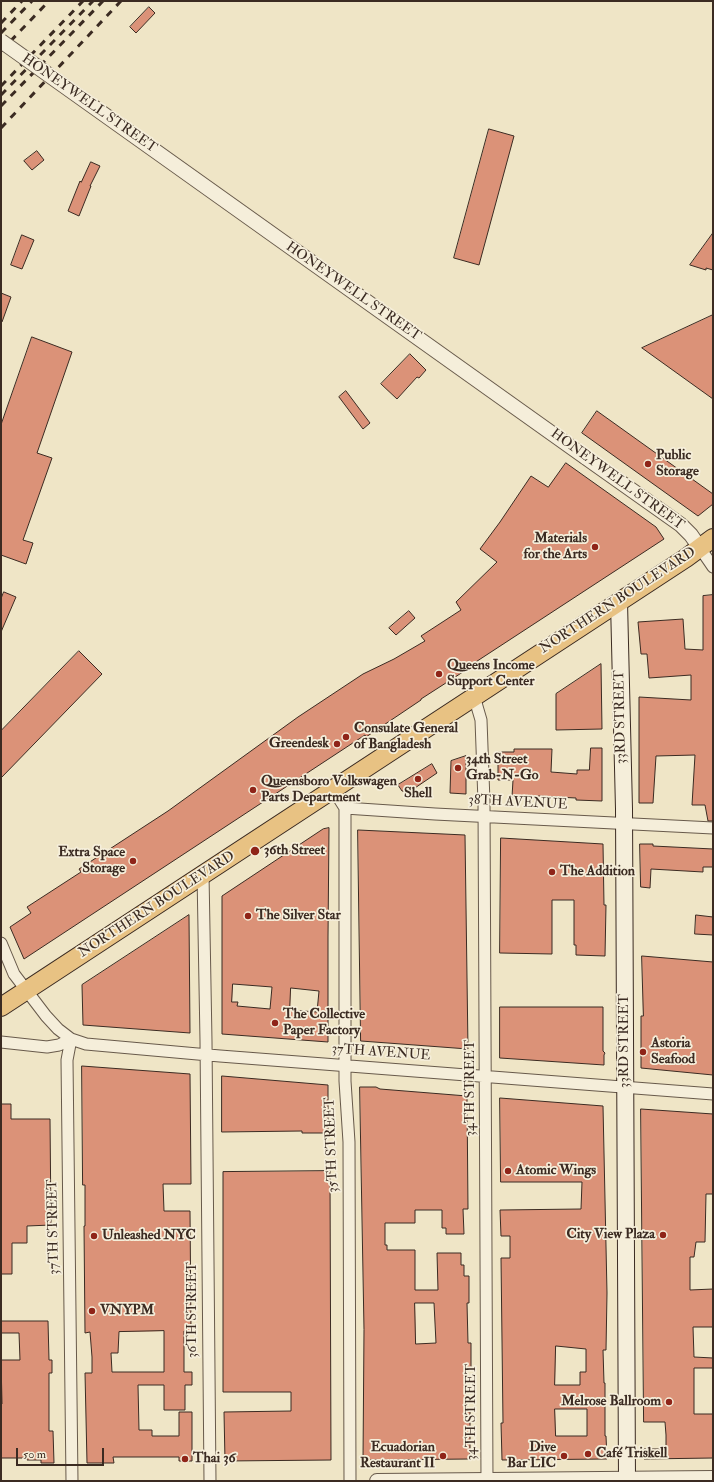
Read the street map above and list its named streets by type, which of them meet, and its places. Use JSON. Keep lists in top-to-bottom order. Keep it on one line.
{"streets":{"main road":["NORTHERN BOULEVARD","33RD STREET"],"street":["HONEYWELL STREET","38TH AVENUE","37TH AVENUE","34TH STREET","35TH STREET","37TH STREET","36TH STREET"]},"crossings":[["HONEYWELL STREET","NORTHERN BOULEVARD"],["NORTHERN BOULEVARD","33RD STREET"],["NORTHERN BOULEVARD","34TH STREET"],["NORTHERN BOULEVARD","36TH STREET"],["33RD STREET","38TH AVENUE"],["33RD STREET","37TH AVENUE"],["38TH AVENUE","34TH STREET"],["38TH AVENUE","35TH STREET"],["37TH AVENUE","34TH STREET"],["37TH AVENUE","35TH STREET"],["37TH AVENUE","37TH STREET"],["37TH AVENUE","36TH STREET"]],"places":["Public Storage","Materials for the Arts","Queens Income Support Center","Consulate General of Bangladesh","Greendesk","34th Street Grab-N-Go","Shell","Queensboro Volkswagen Parts Department","36th Street","Extra Space Storage","The Addition","The Silver Star","The Collective Paper Factory","Astoria Seafood","Atomic Wings","City View Plaza","Unleashed NYC","VNYPM","Melrose Ballroom","Café Triskell","Ecuadorian Restaurant II","Dive Bar LIC","Thai 36"],"scale_bar":"50 m"}
